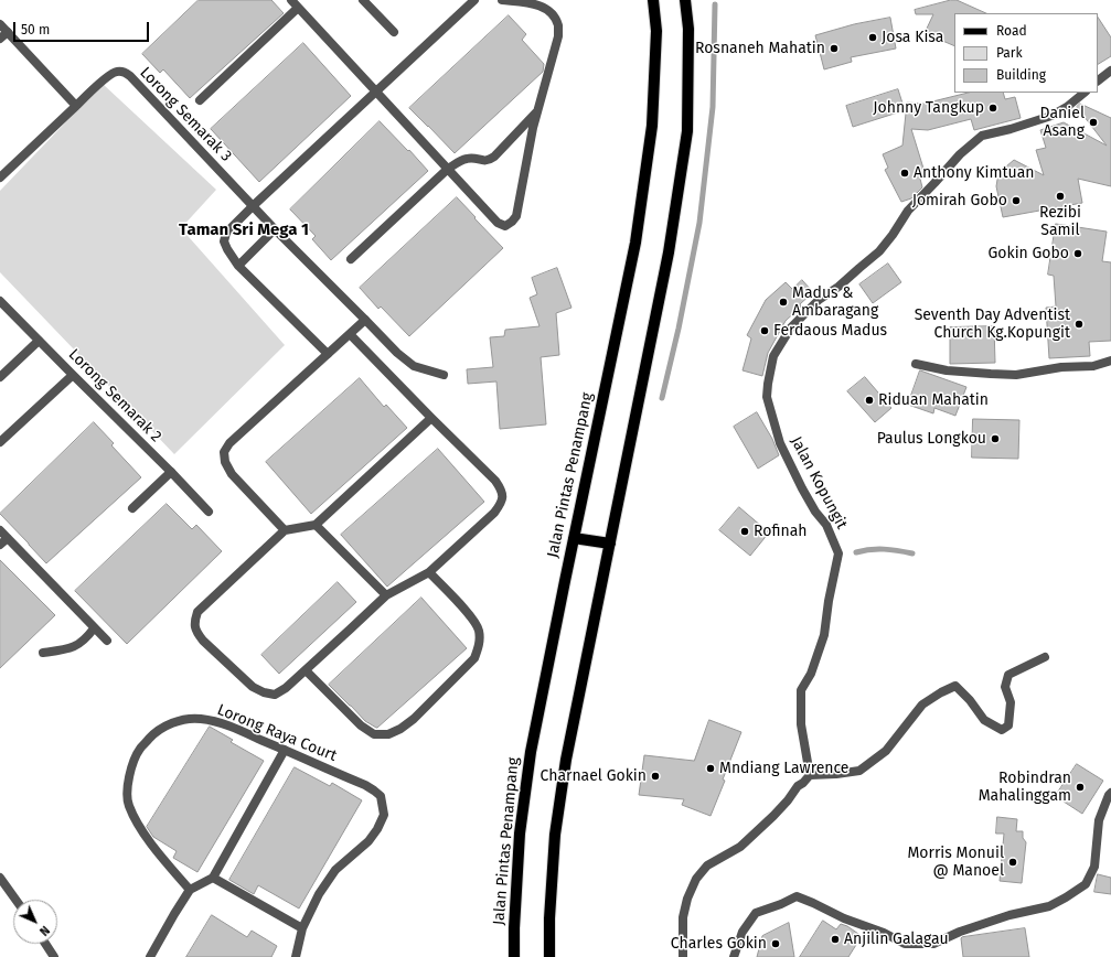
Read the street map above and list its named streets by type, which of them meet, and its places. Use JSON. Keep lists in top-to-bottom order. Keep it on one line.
{"streets":{"main road":["Jalan Pintas Penampang"],"street":["Lorong Semarak 3","Lorong Semarak 2","Jalan Kopungit","Lorong Raya Court"]},"districts":["Taman Sri Mega 1"],"places":["Josa Kisa","Rosnaneh Mahatin","Johnny Tangkup","Daniel Asang","Anthony Kimtuan","Rezibi Samil","Jomirah Gobo","Gokin Gobo","Madus & Ambaragang","Seventh Day Adventist Church Kg.Kopungit","Ferdaous Madus","Riduan Mahatin","Paulus Longkou","Rofinah","Mndiang Lawrence","Charnael Gokin","Robindran Mahalinggam","Morris Monuil @ Manoel","Anjilin Galagau","Charles Gokin"],"legend":["Road","Park","Building"],"scale_bar":"50 m","north":"bottom right"}
